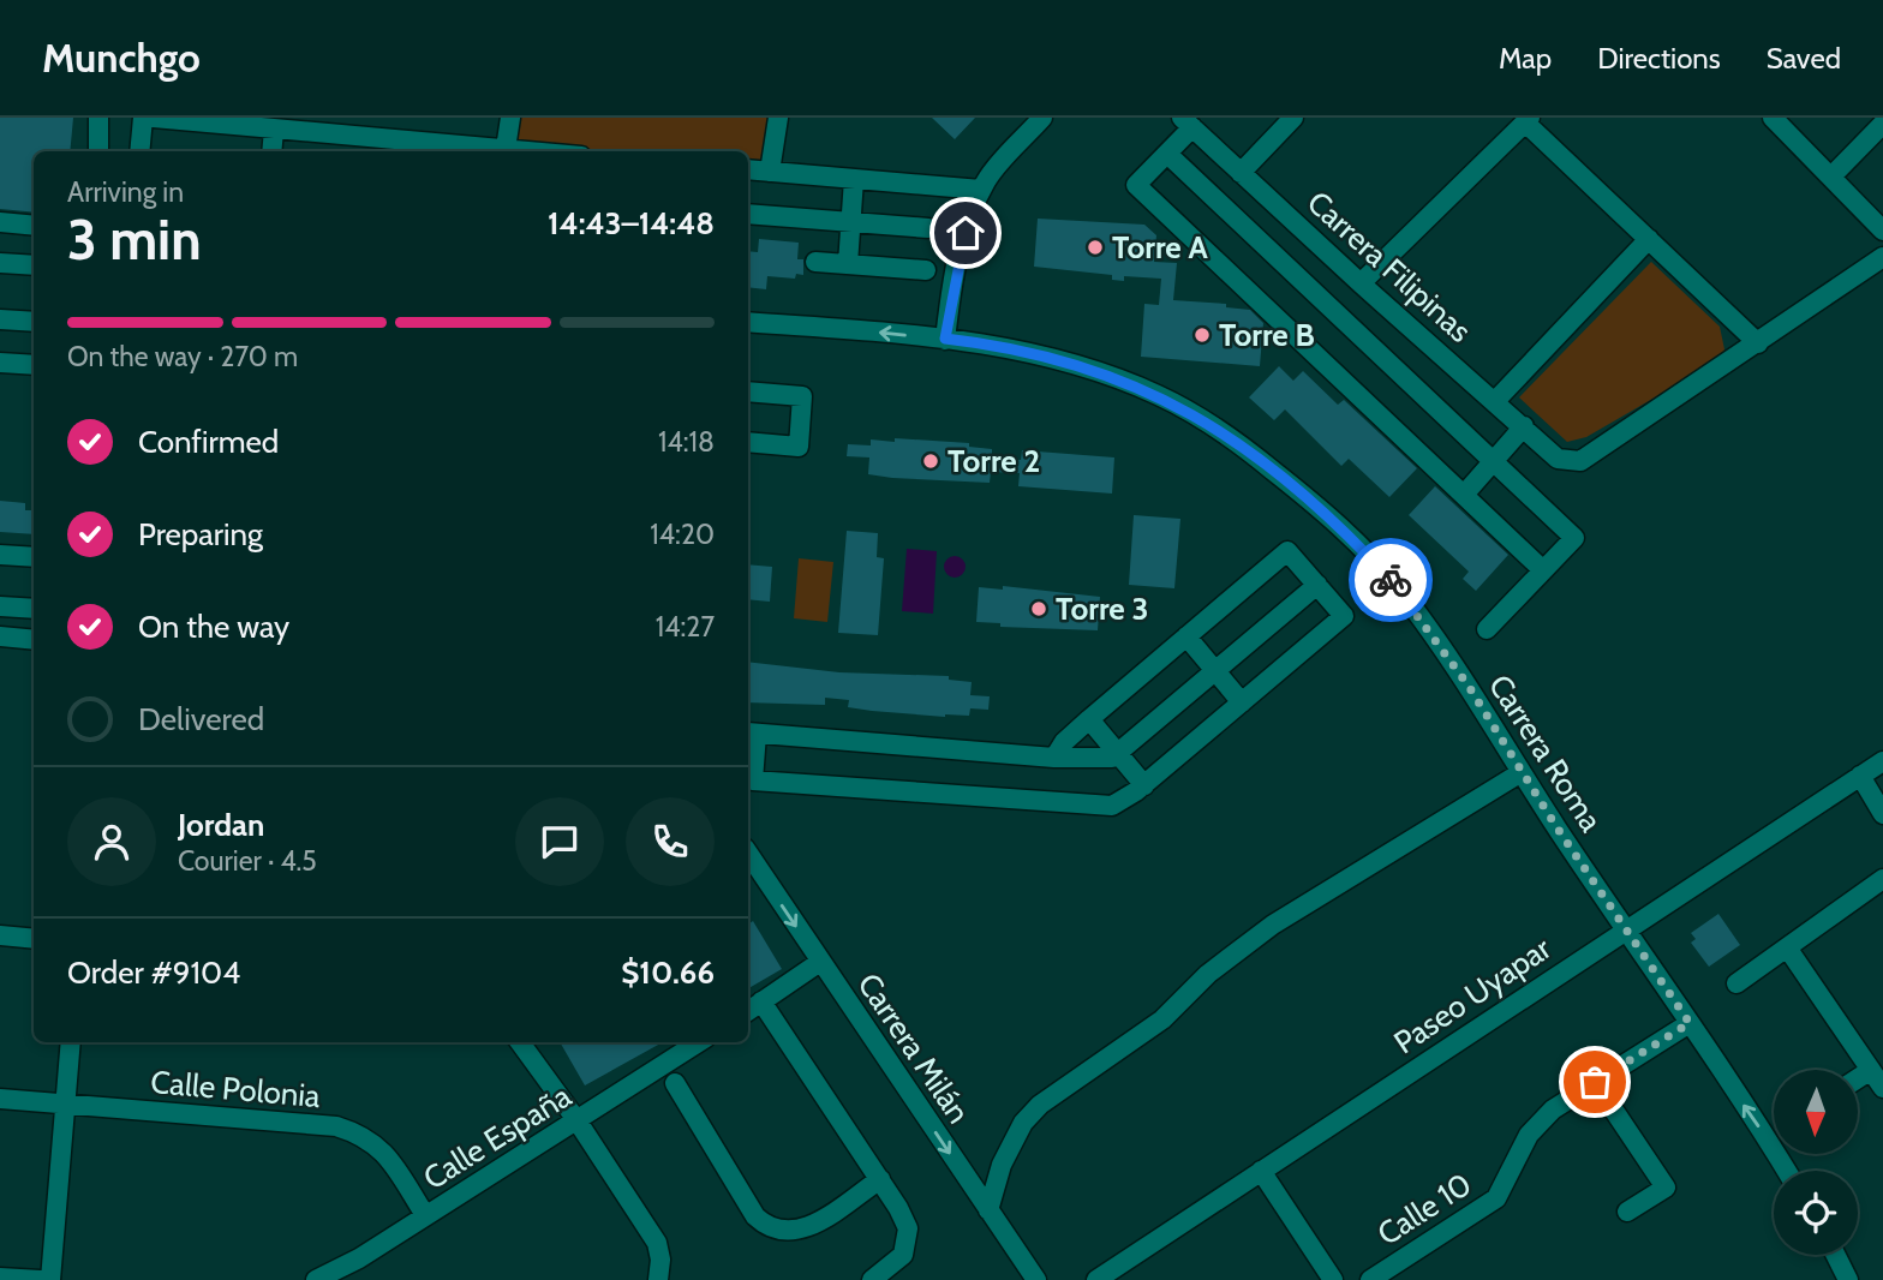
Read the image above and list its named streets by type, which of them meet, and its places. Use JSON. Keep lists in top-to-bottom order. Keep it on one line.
{"streets":{"street":["Carrera Filipinas","Carrera Roma","Paseo Uyapar","Carrera Milán","Calle Polonia","Calle España","Calle 10"]},"crossings":[["Carrera Roma","Paseo Uyapar"],["Carrera Roma","Calle 10"],["Calle Polonia","Calle España"]],"places":["Torre A","Torre B","Torre 2","Torre 3"],"north":"bottom","page":{"header":"Munchgo","nav":["Map","Directions","Saved"],"heading":["3 min","Arriving in","14:43–14:48"],"panel":["Jordan","Courier · 4.5","Order #9104","$10.66"],"bar":"On the way · 270 m","list":[["Confirmed","14:18"],["Preparing","14:20"],["On the way","14:27"],"Delivered"]}}
